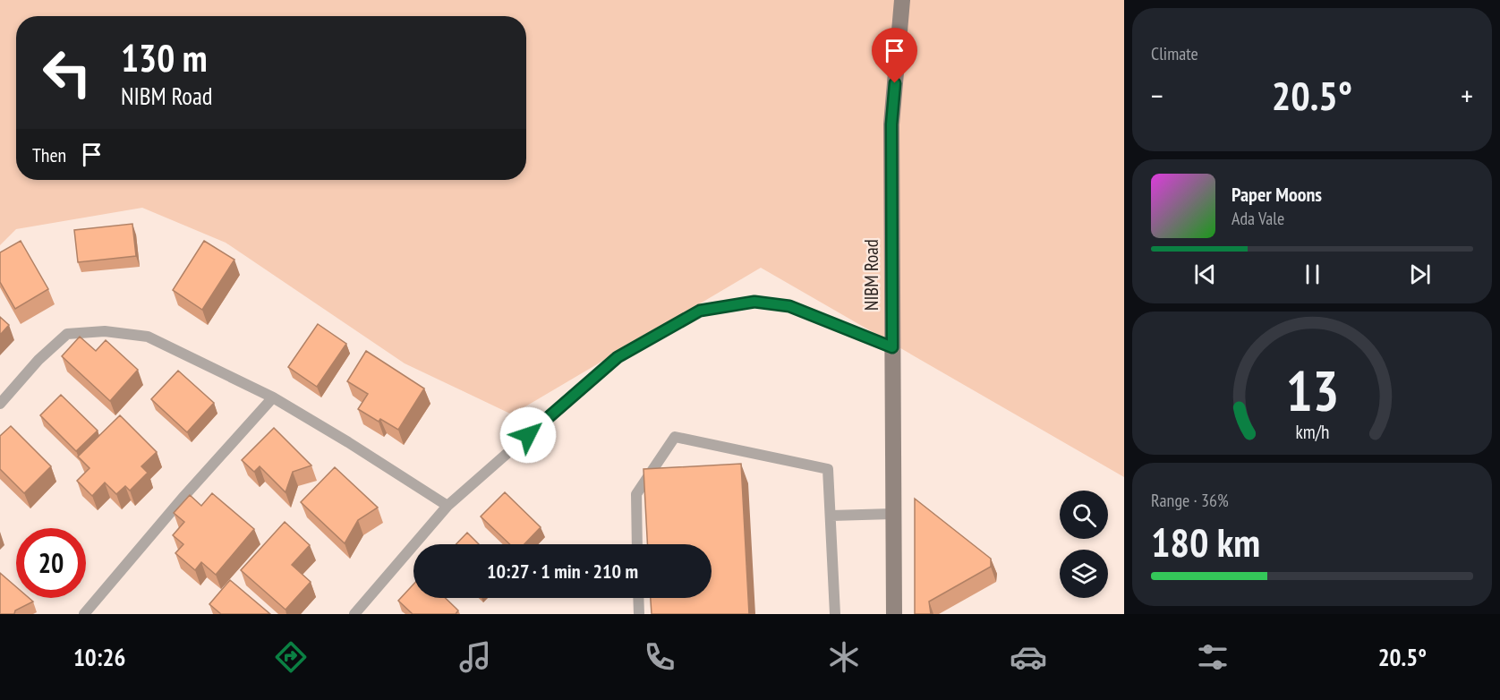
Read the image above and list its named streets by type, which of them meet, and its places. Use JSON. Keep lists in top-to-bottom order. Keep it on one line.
{"streets":{"main road":["NIBM Road"]},"page":{"tile":["Climate",["Range · 36%","180 km"]],"turn":["130 m","NIBM Road"],"heat":["−","20.5°","+"],"then":"Then","song":["Paper Moons","Ada Vale"],"limit":"20","trip":"10:27 · 1 min · 210 m","tabs":["10:26","20.5°"],"gauge":["13","km/h"]}}
